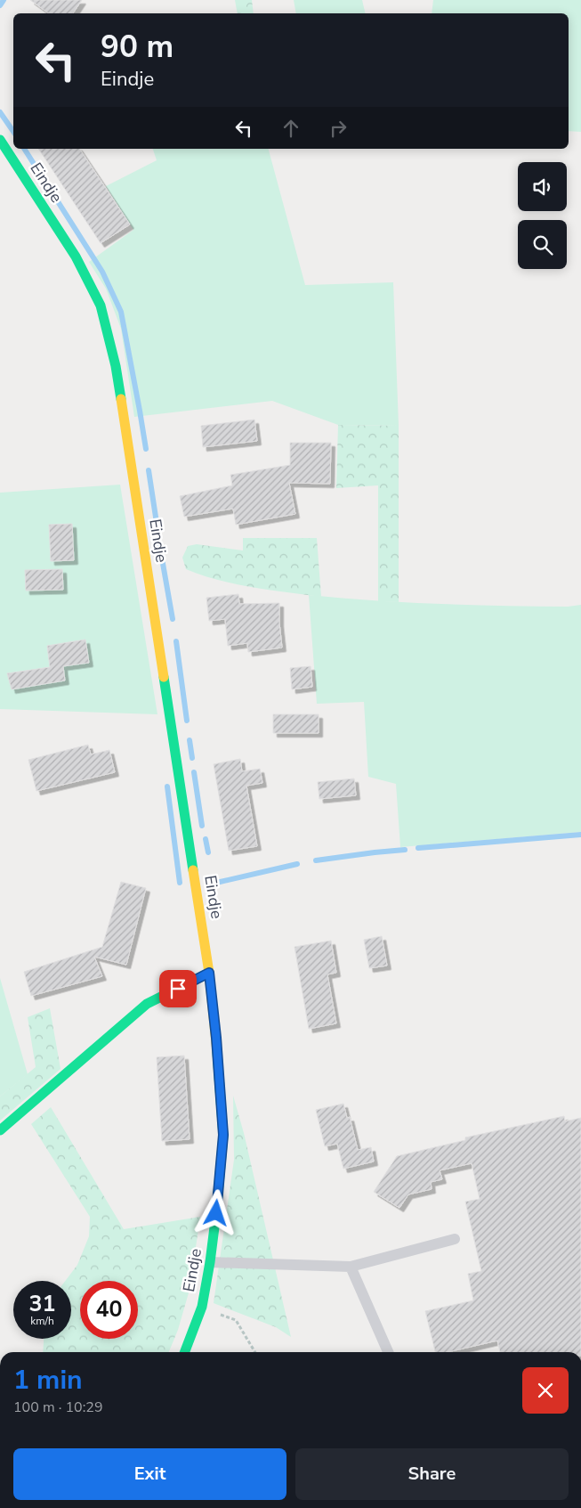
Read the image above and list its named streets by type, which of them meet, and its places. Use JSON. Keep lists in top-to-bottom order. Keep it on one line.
{"streets":{"street":["Eindje"]},"page":{"turn":["90 m","Eindje"],"speed":"31 km/h","limit":"40","heading":["1 min","100 m · 10:29"],"buttons":["Exit","Share"]}}
